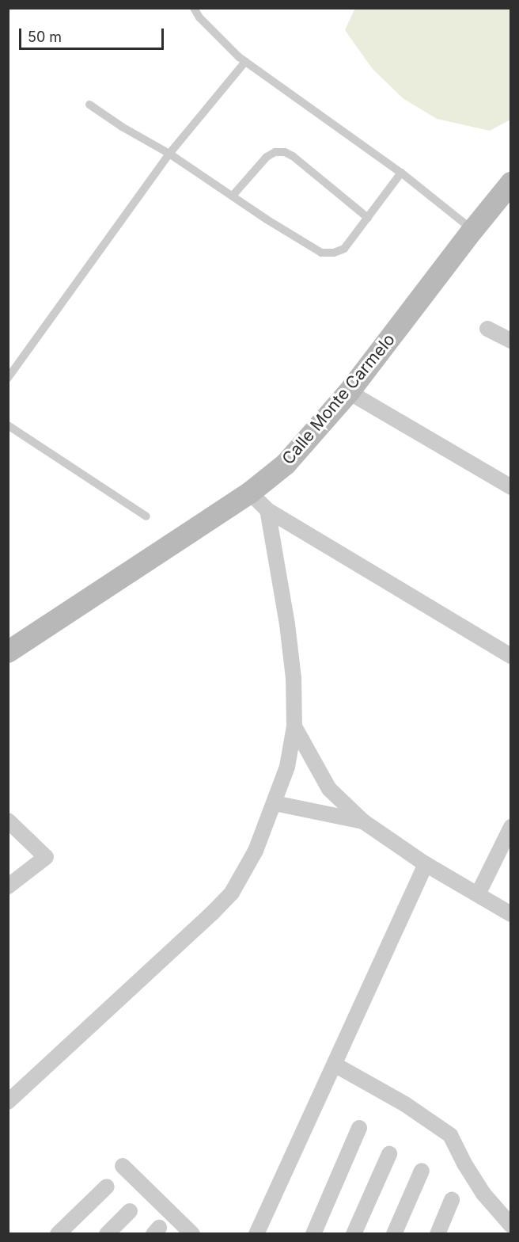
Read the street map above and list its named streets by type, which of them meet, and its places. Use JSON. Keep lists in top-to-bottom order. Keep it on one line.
{"streets":{"street":["Calle Monte Carmelo"]},"scale_bar":"50 m"}
